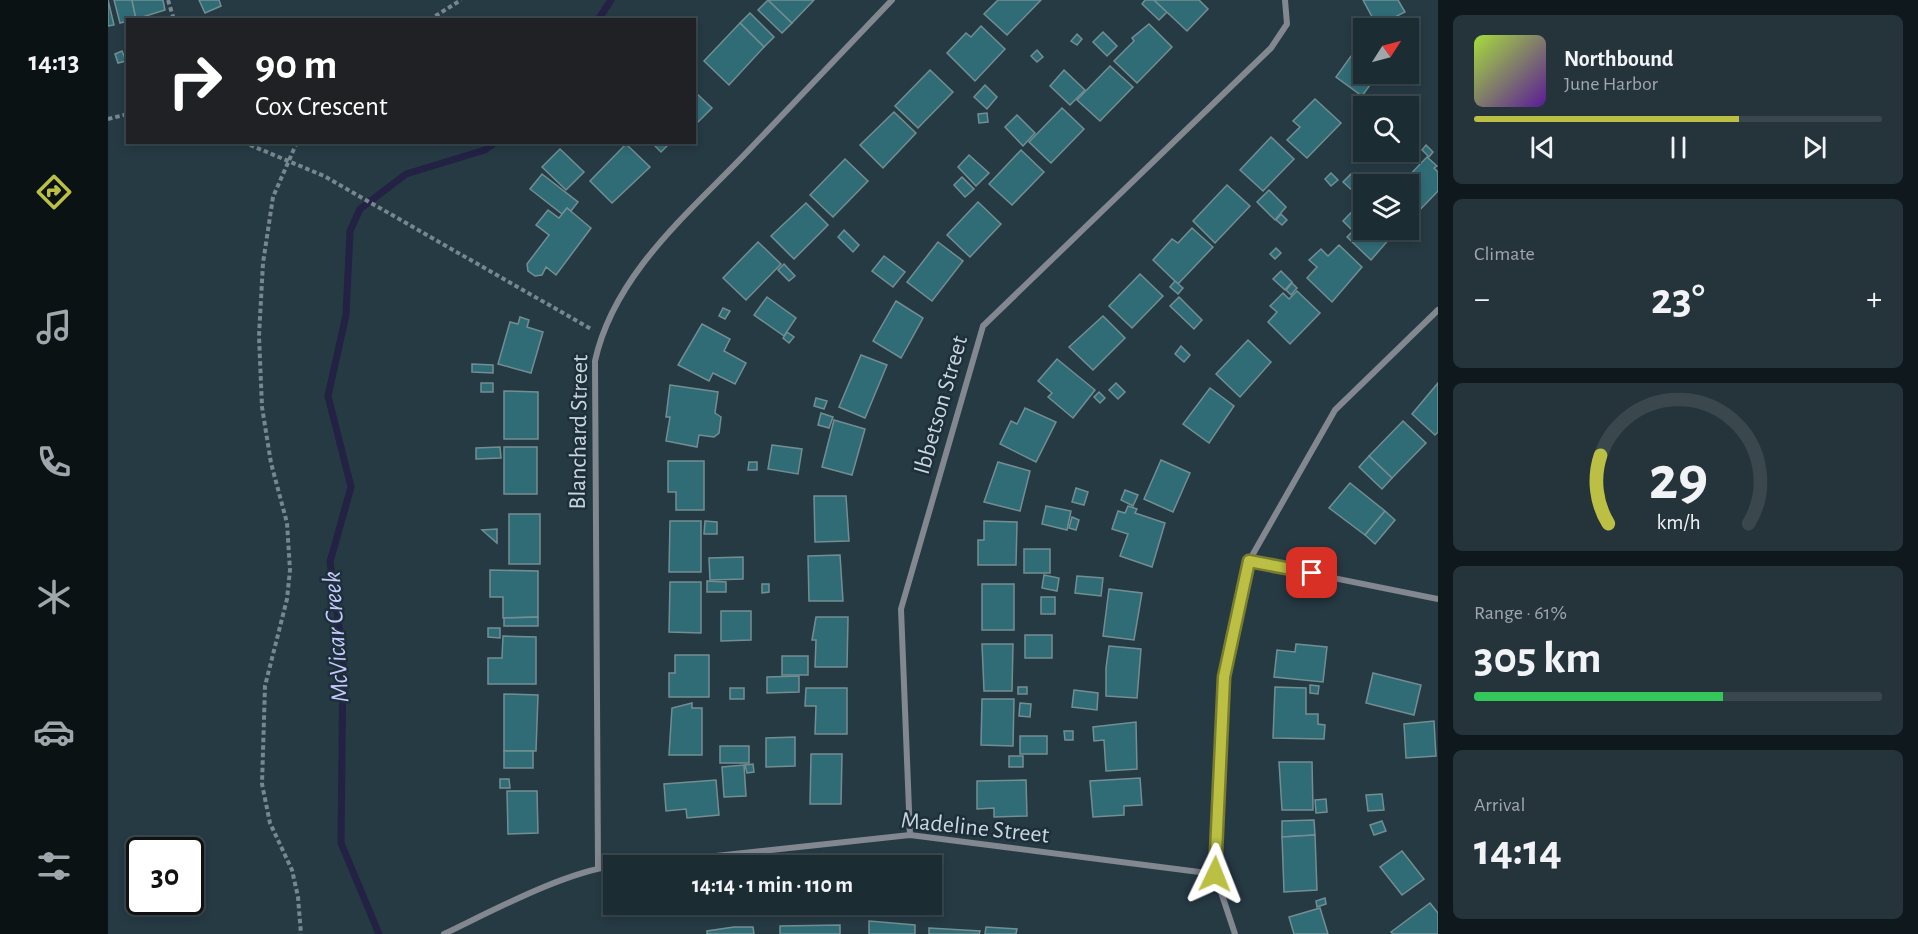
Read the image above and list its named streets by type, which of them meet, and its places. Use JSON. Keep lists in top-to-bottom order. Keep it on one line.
{"streets":{"street":["Ibbetson Street","Blanchard Street","Madeline Street"]},"crossings":[["Ibbetson Street","Madeline Street"]],"water":["McVicar Creek"],"north":"top right","page":{"tabs":"14:13","turn":["90 m","Cox Crescent"],"song":["Northbound","June Harbor"],"tile":["Climate",["Range · 61%","305 km"],["Arrival","14:14"]],"heat":["−","23°","+"],"limit":"30","trip":"14:14 · 1 min · 110 m","gauge":["29","km/h"]}}
